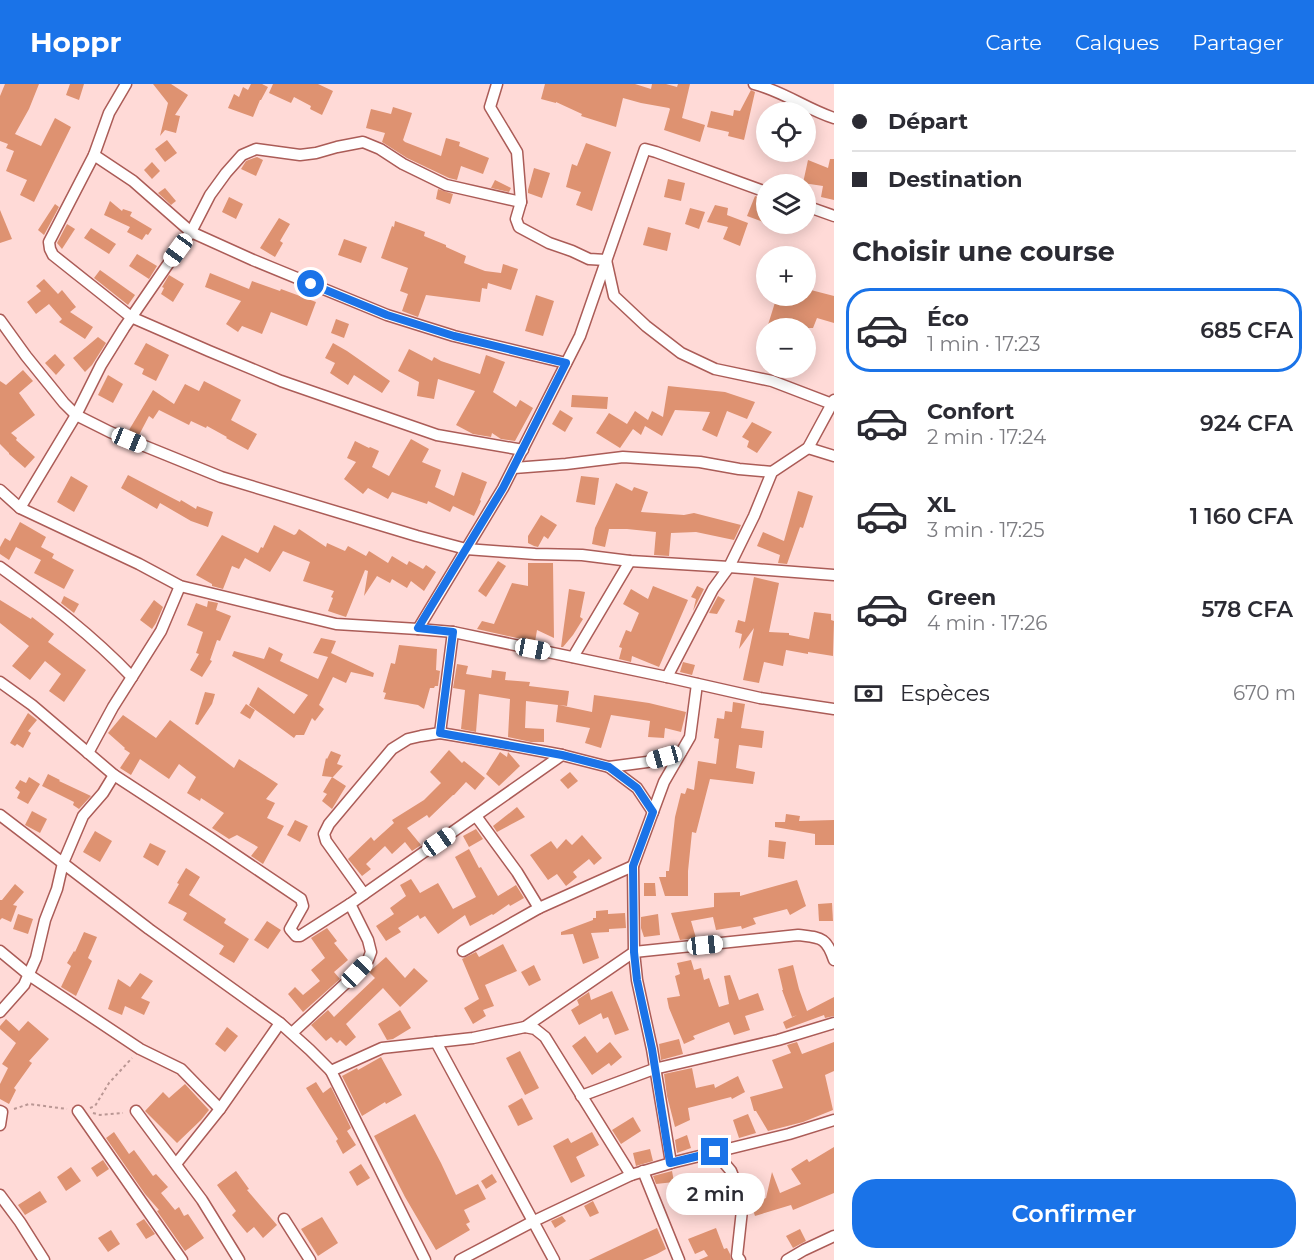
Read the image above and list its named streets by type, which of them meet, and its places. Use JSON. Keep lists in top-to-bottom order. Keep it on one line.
{"page":{"header":"Hoppr","nav":["Carte","Calques","Partager"],"banner":["Départ","Destination"],"map_buttons":["+","−"],"heading":"Choisir une course","list":[{"name":"Éco","note":"1 min · 17:23","value":"685 CFA"},{"name":"Confort","note":"2 min · 17:24","value":"924 CFA"},{"name":"XL","note":"3 min · 17:25","value":"1 160 CFA"},{"name":"Green","note":"4 min · 17:26","value":"578 CFA"}],"pay":["Espèces","670 m"],"buttons":"Confirmer","bubble":"2 min"}}
